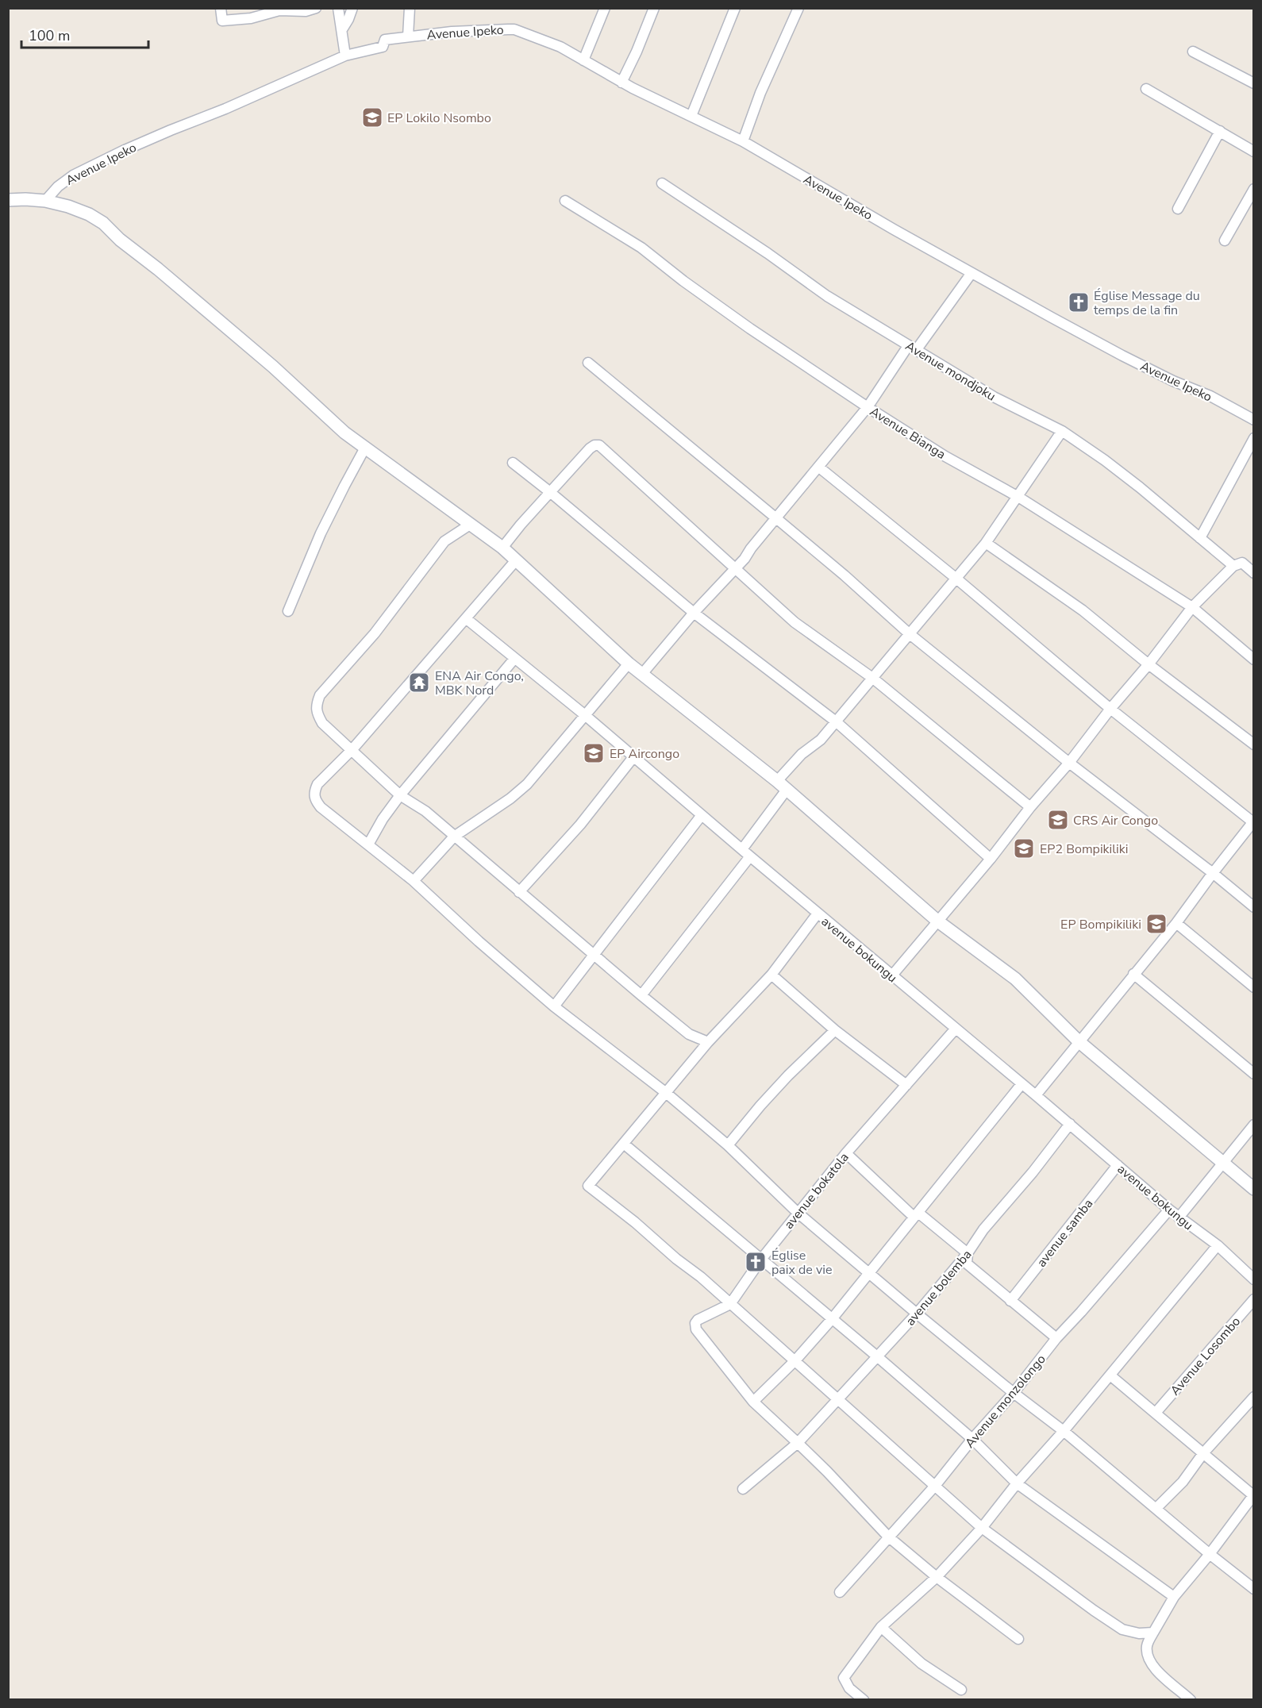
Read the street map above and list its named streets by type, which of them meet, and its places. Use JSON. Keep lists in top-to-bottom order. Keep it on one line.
{"streets":{"street":["Avenue Ipeko","Avenue mondjoku","Avenue Bianga","avenue bokungu","avenue bokatola","avenue samba","avenue bolemba","Avenue Losombo","Avenue monzolongo"]},"crossings":[["avenue bokungu","avenue bokatola"],["avenue bokungu","avenue samba"],["avenue bokungu","avenue bolemba"],["avenue bokungu","Avenue monzolongo"],["avenue bokatola","avenue bolemba"],["avenue bokatola","Avenue monzolongo"]],"places":{"school or university":["EP Lokilo Nsombo","EP Aircongo","CRS Air Congo","EP2 Bompikiliki","EP Bompikiliki"],"church":["Église Message du temps de la fin","Église paix de vie"],"temple":["ENA Air Congo, MBK Nord"]},"scale_bar":"100 m"}
